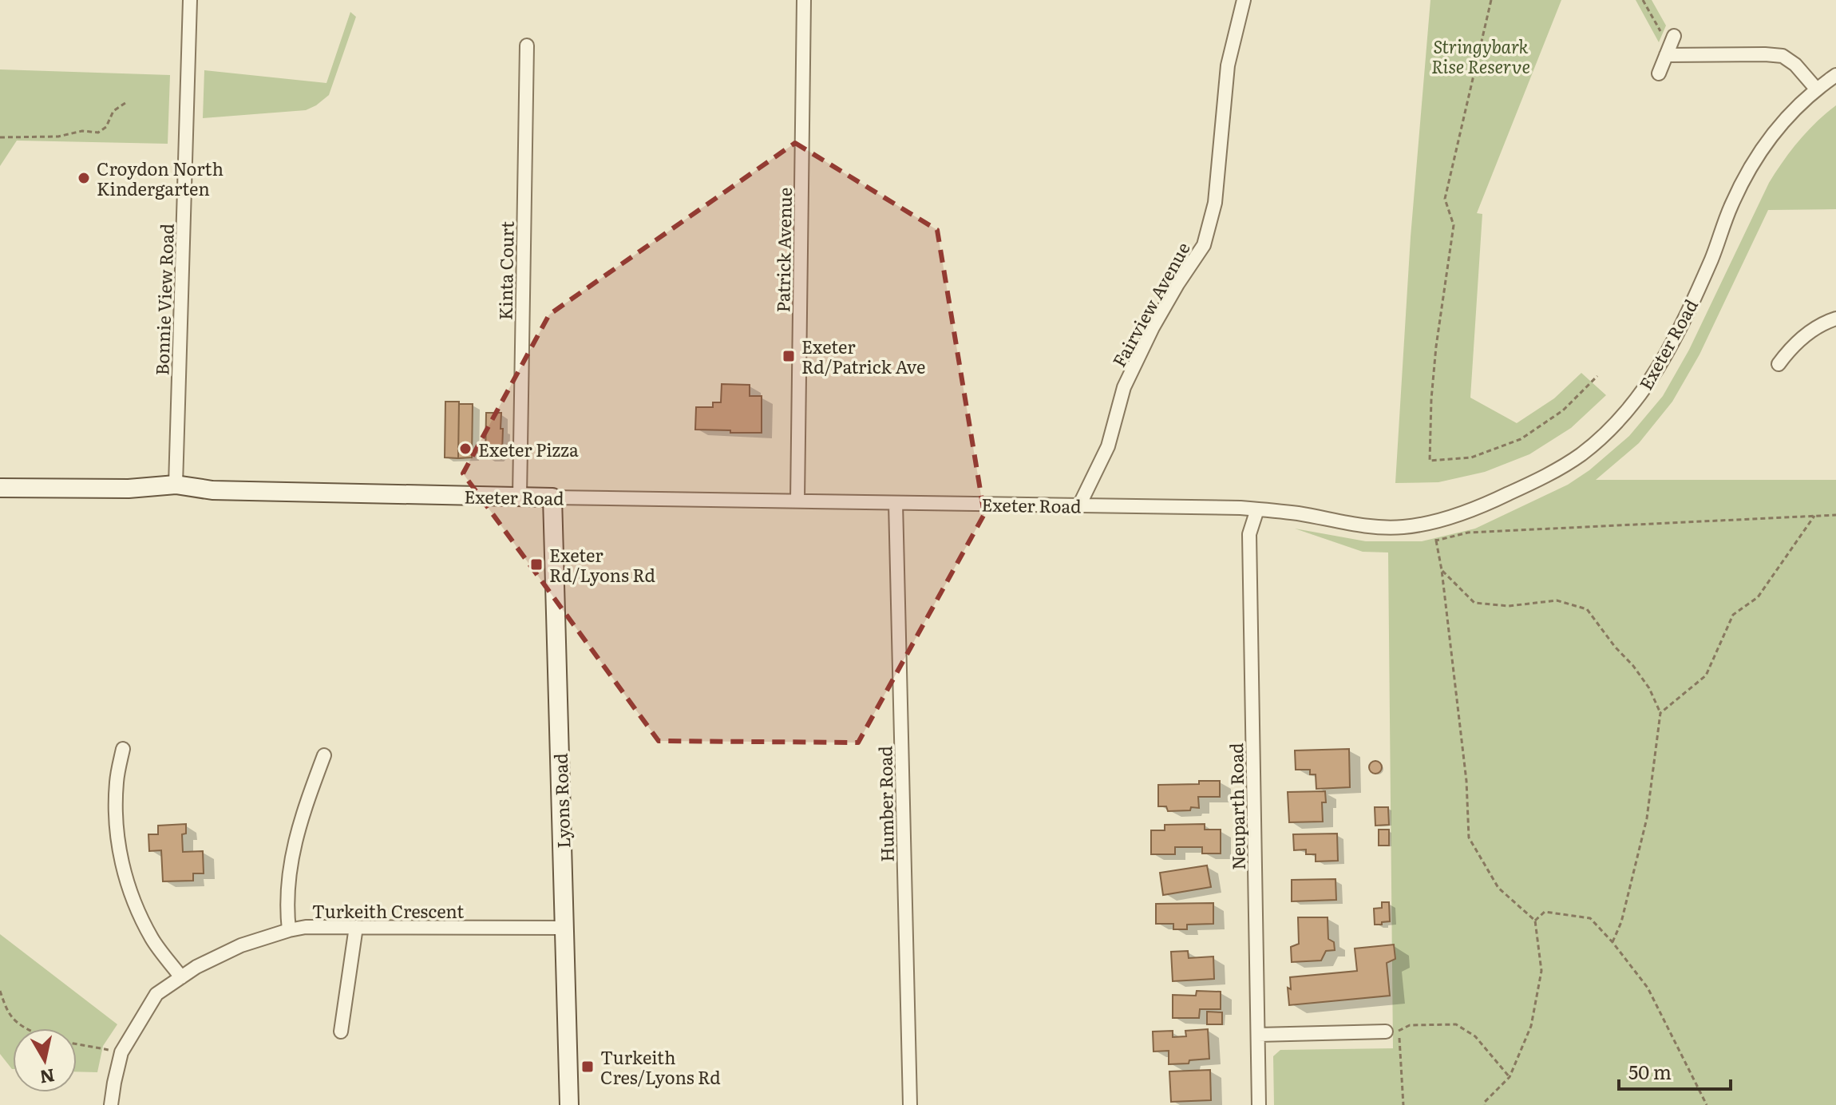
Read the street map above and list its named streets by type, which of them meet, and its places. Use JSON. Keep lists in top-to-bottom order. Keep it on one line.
{"streets":{"main road":["Exeter Road","Lyons Road"],"street":["Patrick Avenue","Kinta Court","Bonnie View Road","Fairview Avenue","Humber Road","Neuparth Road","Turkeith Crescent"]},"crossings":[["Patrick Avenue","Exeter Road"],["Kinta Court","Exeter Road"],["Bonnie View Road","Exeter Road"],["Fairview Avenue","Exeter Road"],["Exeter Road","Lyons Road"],["Exeter Road","Humber Road"],["Exeter Road","Neuparth Road"],["Lyons Road","Turkeith Crescent"]],"parks":["Stringybark Rise Reserve"],"places":{"other":["Croydon North Kindergarten","Exeter Pizza"],"transit":["Exeter Rd/Patrick Ave","Exeter Rd/Lyons Rd","Turkeith Cres/Lyons Rd"]},"scale_bar":"50 m","north":"bottom"}
